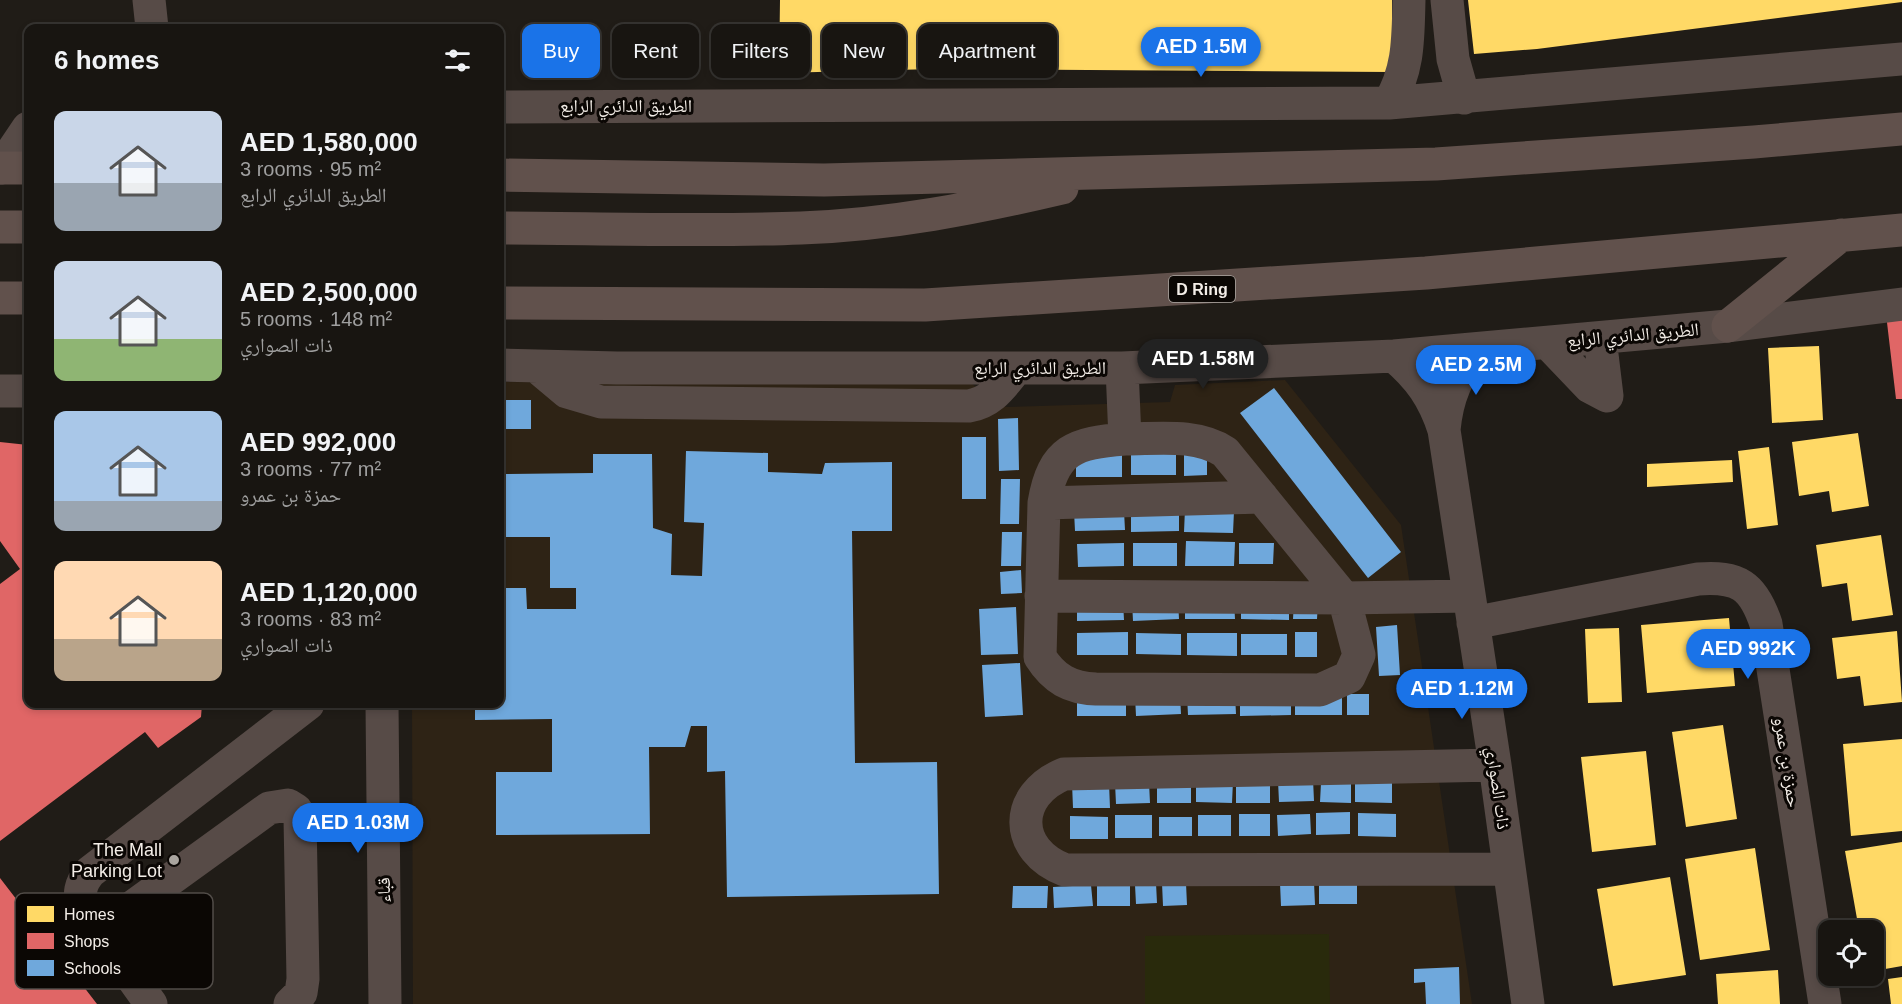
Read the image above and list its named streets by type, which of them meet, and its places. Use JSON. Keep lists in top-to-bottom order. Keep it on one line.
{"streets":{"main road":["D Ring"],"street":["الطريق الدائري الرابع","حمزة بن عمرو","ذات الصواري","قباء"]},"crossings":[["الطريق الدائري الرابع","ذات الصواري"],["حمزة بن عمرو","ذات الصواري"]],"places":["The Mall Parking Lot"],"legend":["Homes","Shops","Schools"],"page":{"chip":["Buy","Rent","Filters","New","Apartment"],"heading":"6 homes","price":["AED 1.5M","AED 1.58M","AED 2.5M","AED 992K","AED 1.12M","AED 1.03M"],"list":[{"name":"AED 1,580,000","note":"3 rooms · 95 m² · الطريق الدائري الرابع"},{"name":"AED 2,500,000","note":"5 rooms · 148 m² · ذات الصواري"},{"name":"AED 992,000","note":"3 rooms · 77 m² · حمزة بن عمرو"},{"name":"AED 1,120,000","note":"3 rooms · 83 m² · ذات الصواري"}]}}
